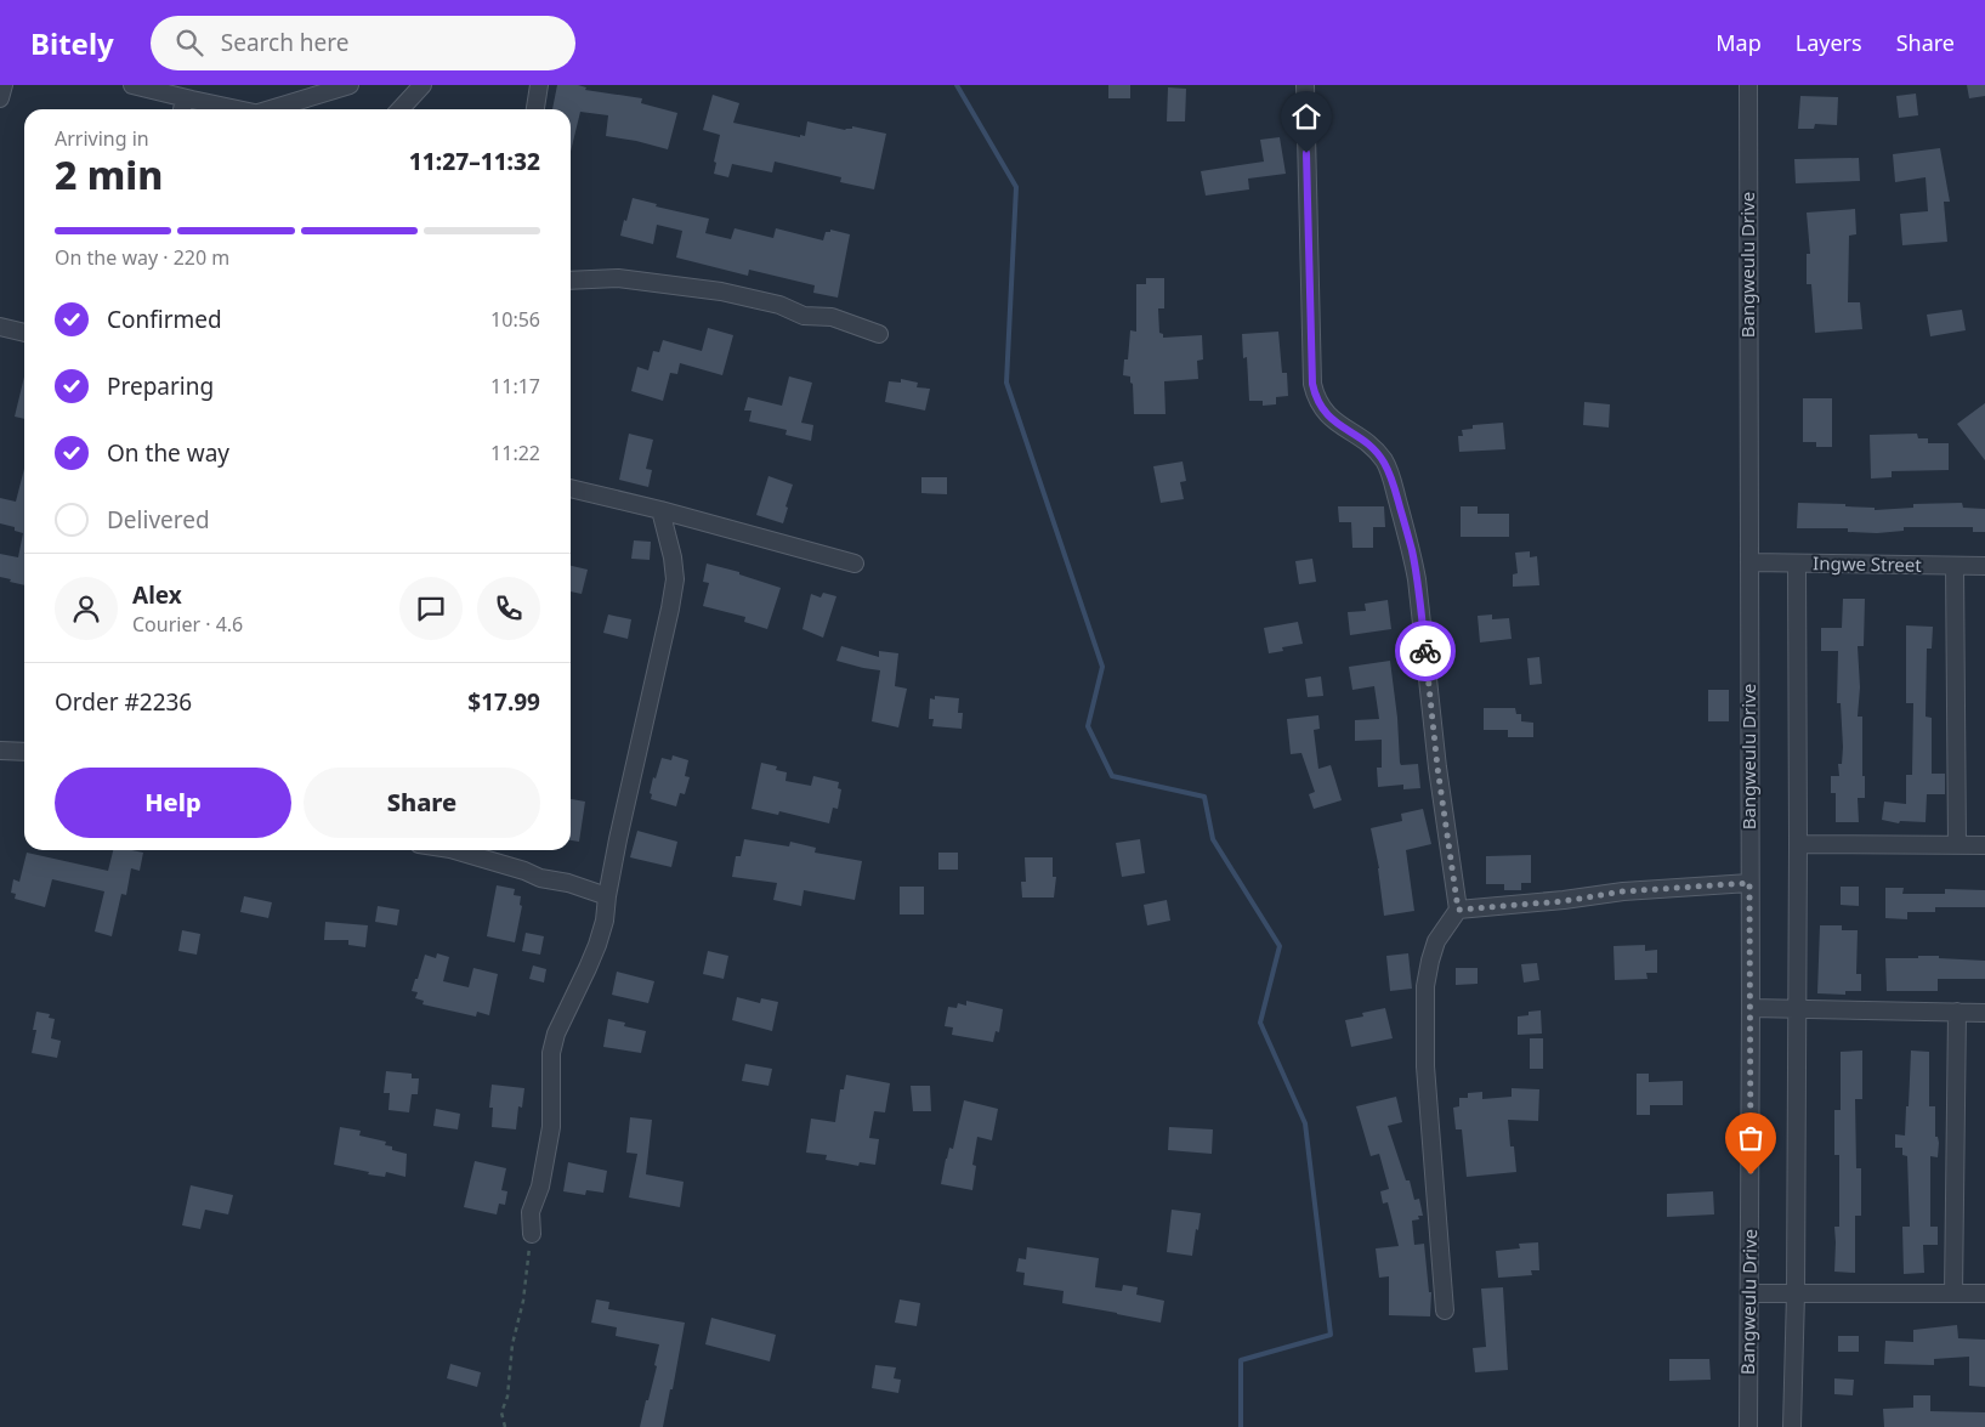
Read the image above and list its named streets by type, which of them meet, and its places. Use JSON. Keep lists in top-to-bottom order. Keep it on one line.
{"streets":{"street":["Bangweulu Drive","Ingwe Street"]},"crossings":[["Bangweulu Drive","Ingwe Street"]],"page":{"header":"Bitely","search":"Search here","nav":["Map","Layers","Share"],"heading":["2 min","Arriving in","11:27–11:32"],"panel":["Alex","Courier · 4.6","Order #2236","$17.99"],"bar":"On the way · 220 m","list":[["Confirmed","10:56"],["Preparing","11:17"],["On the way","11:22"],"Delivered"],"buttons":["Help","Share"]}}
